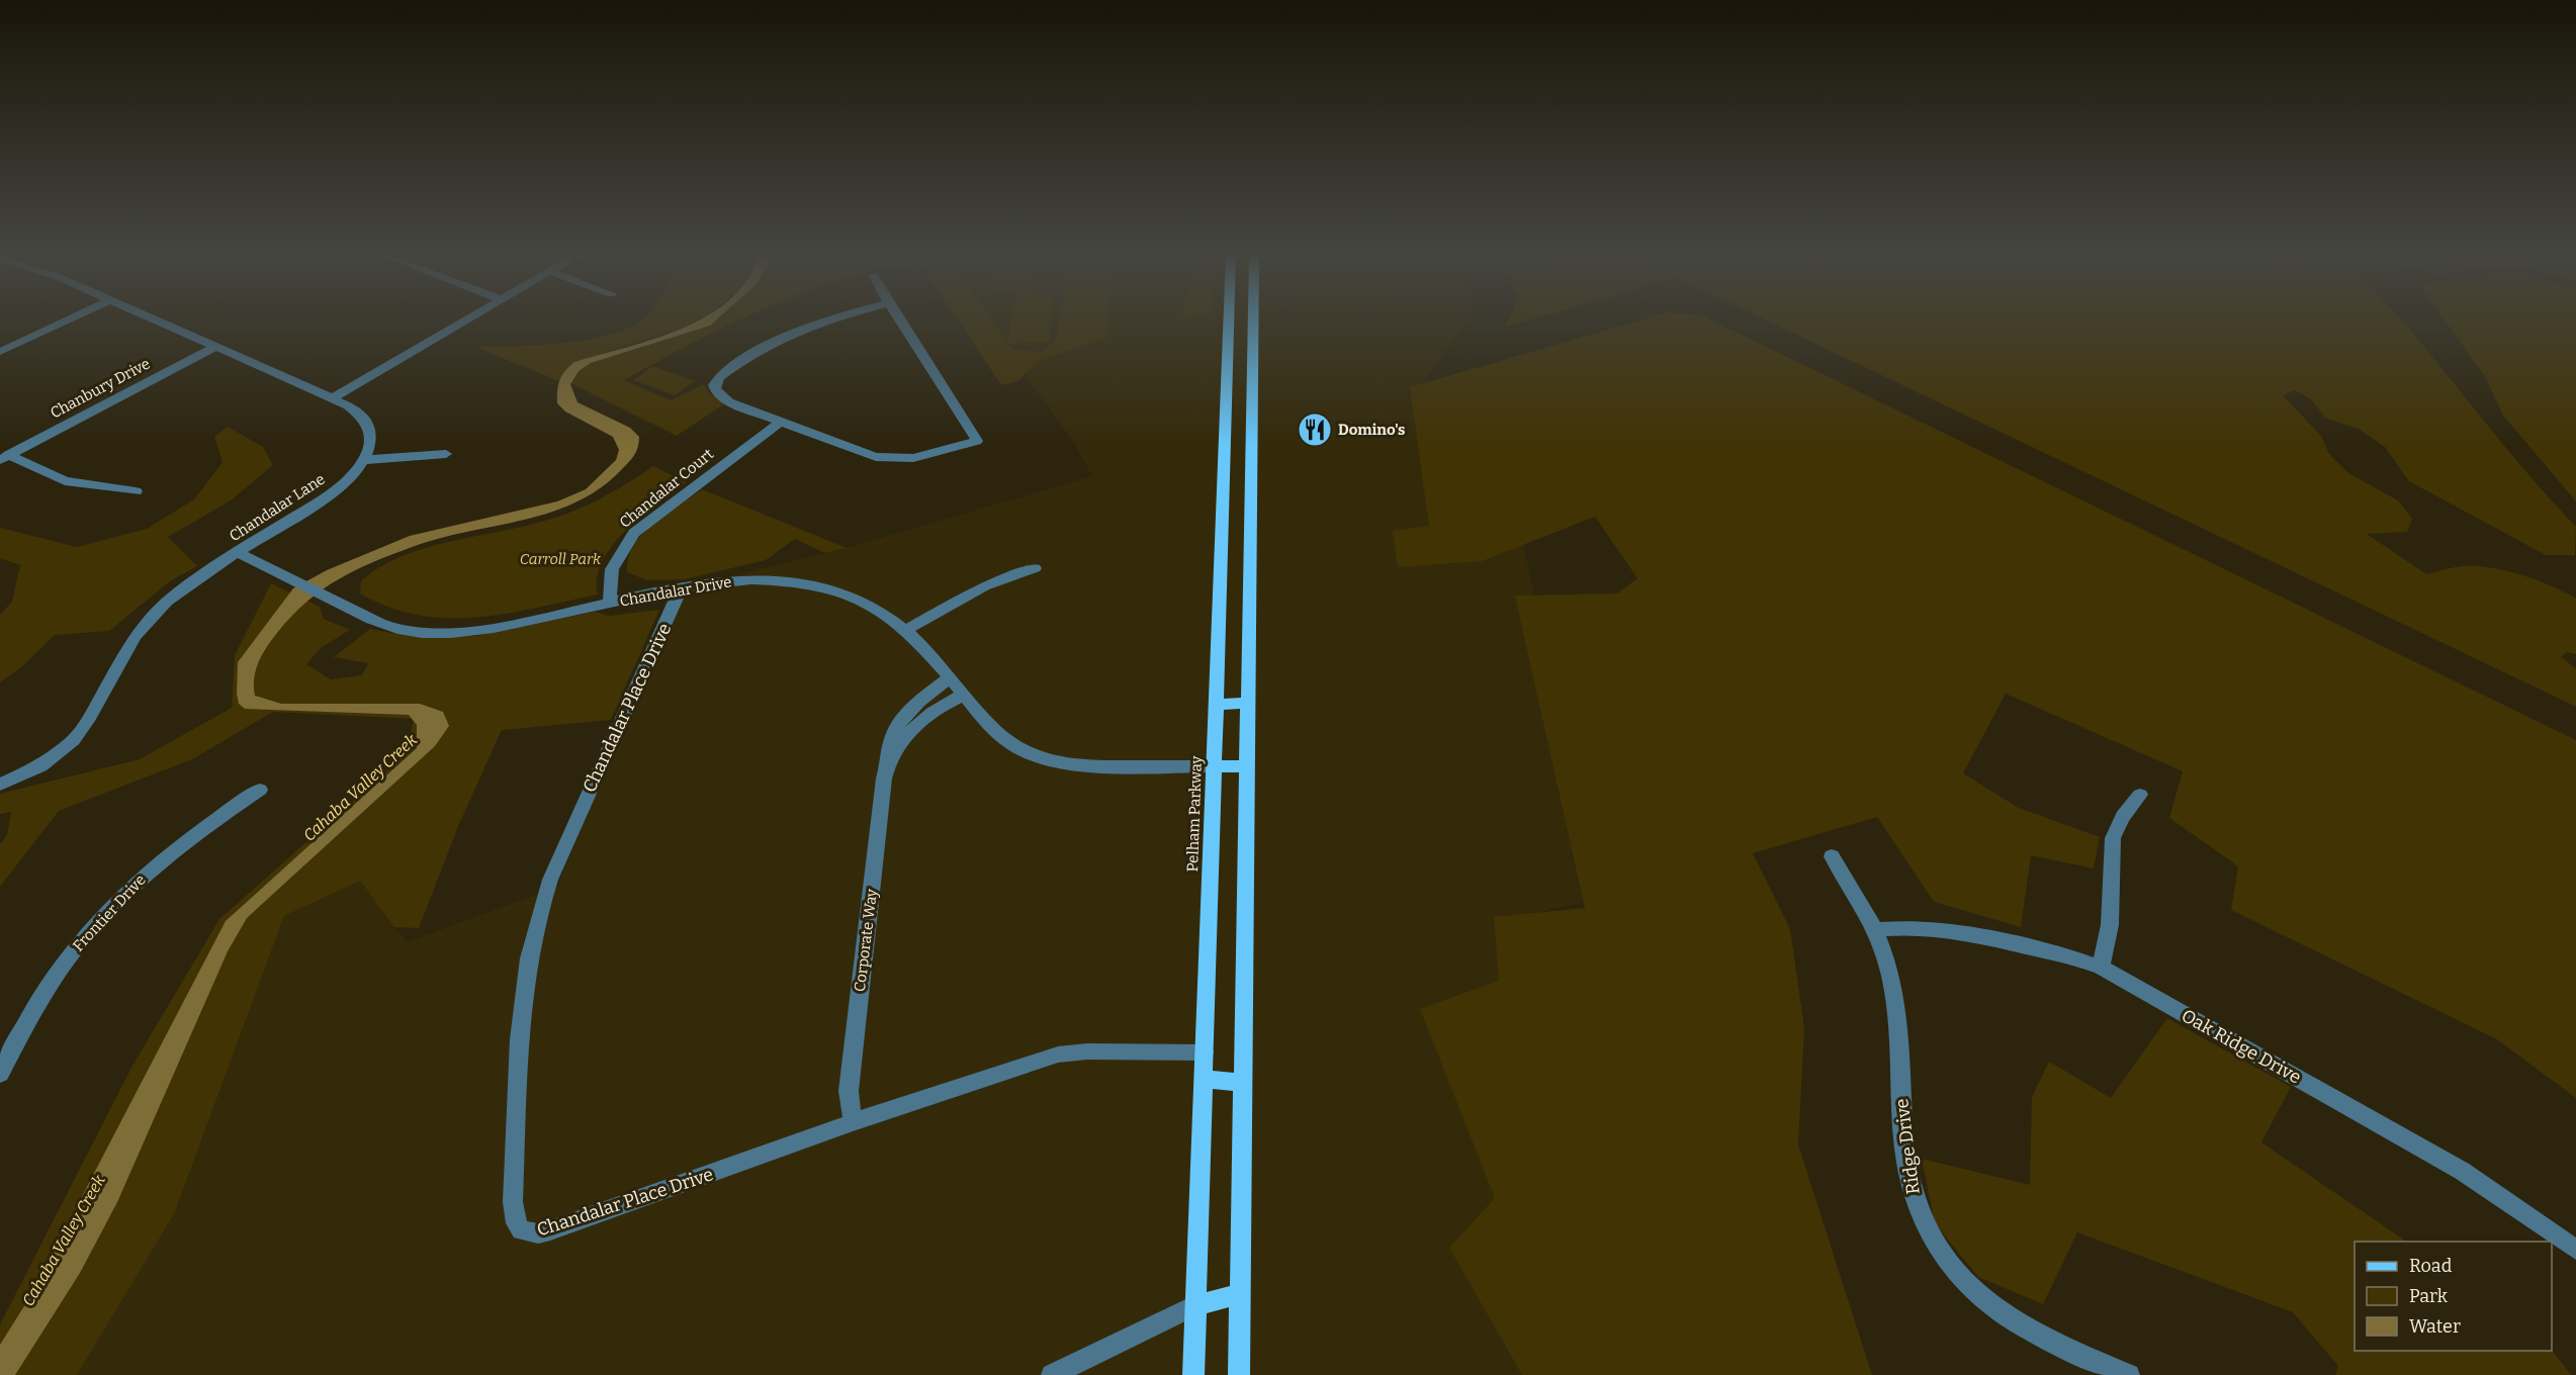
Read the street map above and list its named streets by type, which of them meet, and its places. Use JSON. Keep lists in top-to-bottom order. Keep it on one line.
{"streets":{"main road":["Pelham Parkway"],"street":["Chanbury Drive","Chandalar Court","Chandalar Lane","Chandalar Drive","Chandalar Place Drive","Frontier Drive","Corporate Way","Oak Ridge Drive","Ridge Drive"]},"crossings":[["Chandalar Court","Chandalar Drive"],["Chandalar Lane","Chandalar Drive"],["Chandalar Drive","Chandalar Place Drive"],["Chandalar Drive","Pelham Parkway"],["Chandalar Drive","Corporate Way"],["Chandalar Place Drive","Pelham Parkway"],["Chandalar Place Drive","Corporate Way"],["Oak Ridge Drive","Ridge Drive"]],"water":["Cahaba Valley Creek"],"parks":["Carroll Park"],"places":{"restaurant":["Domino's"]},"legend":["Road","Park","Water"]}
